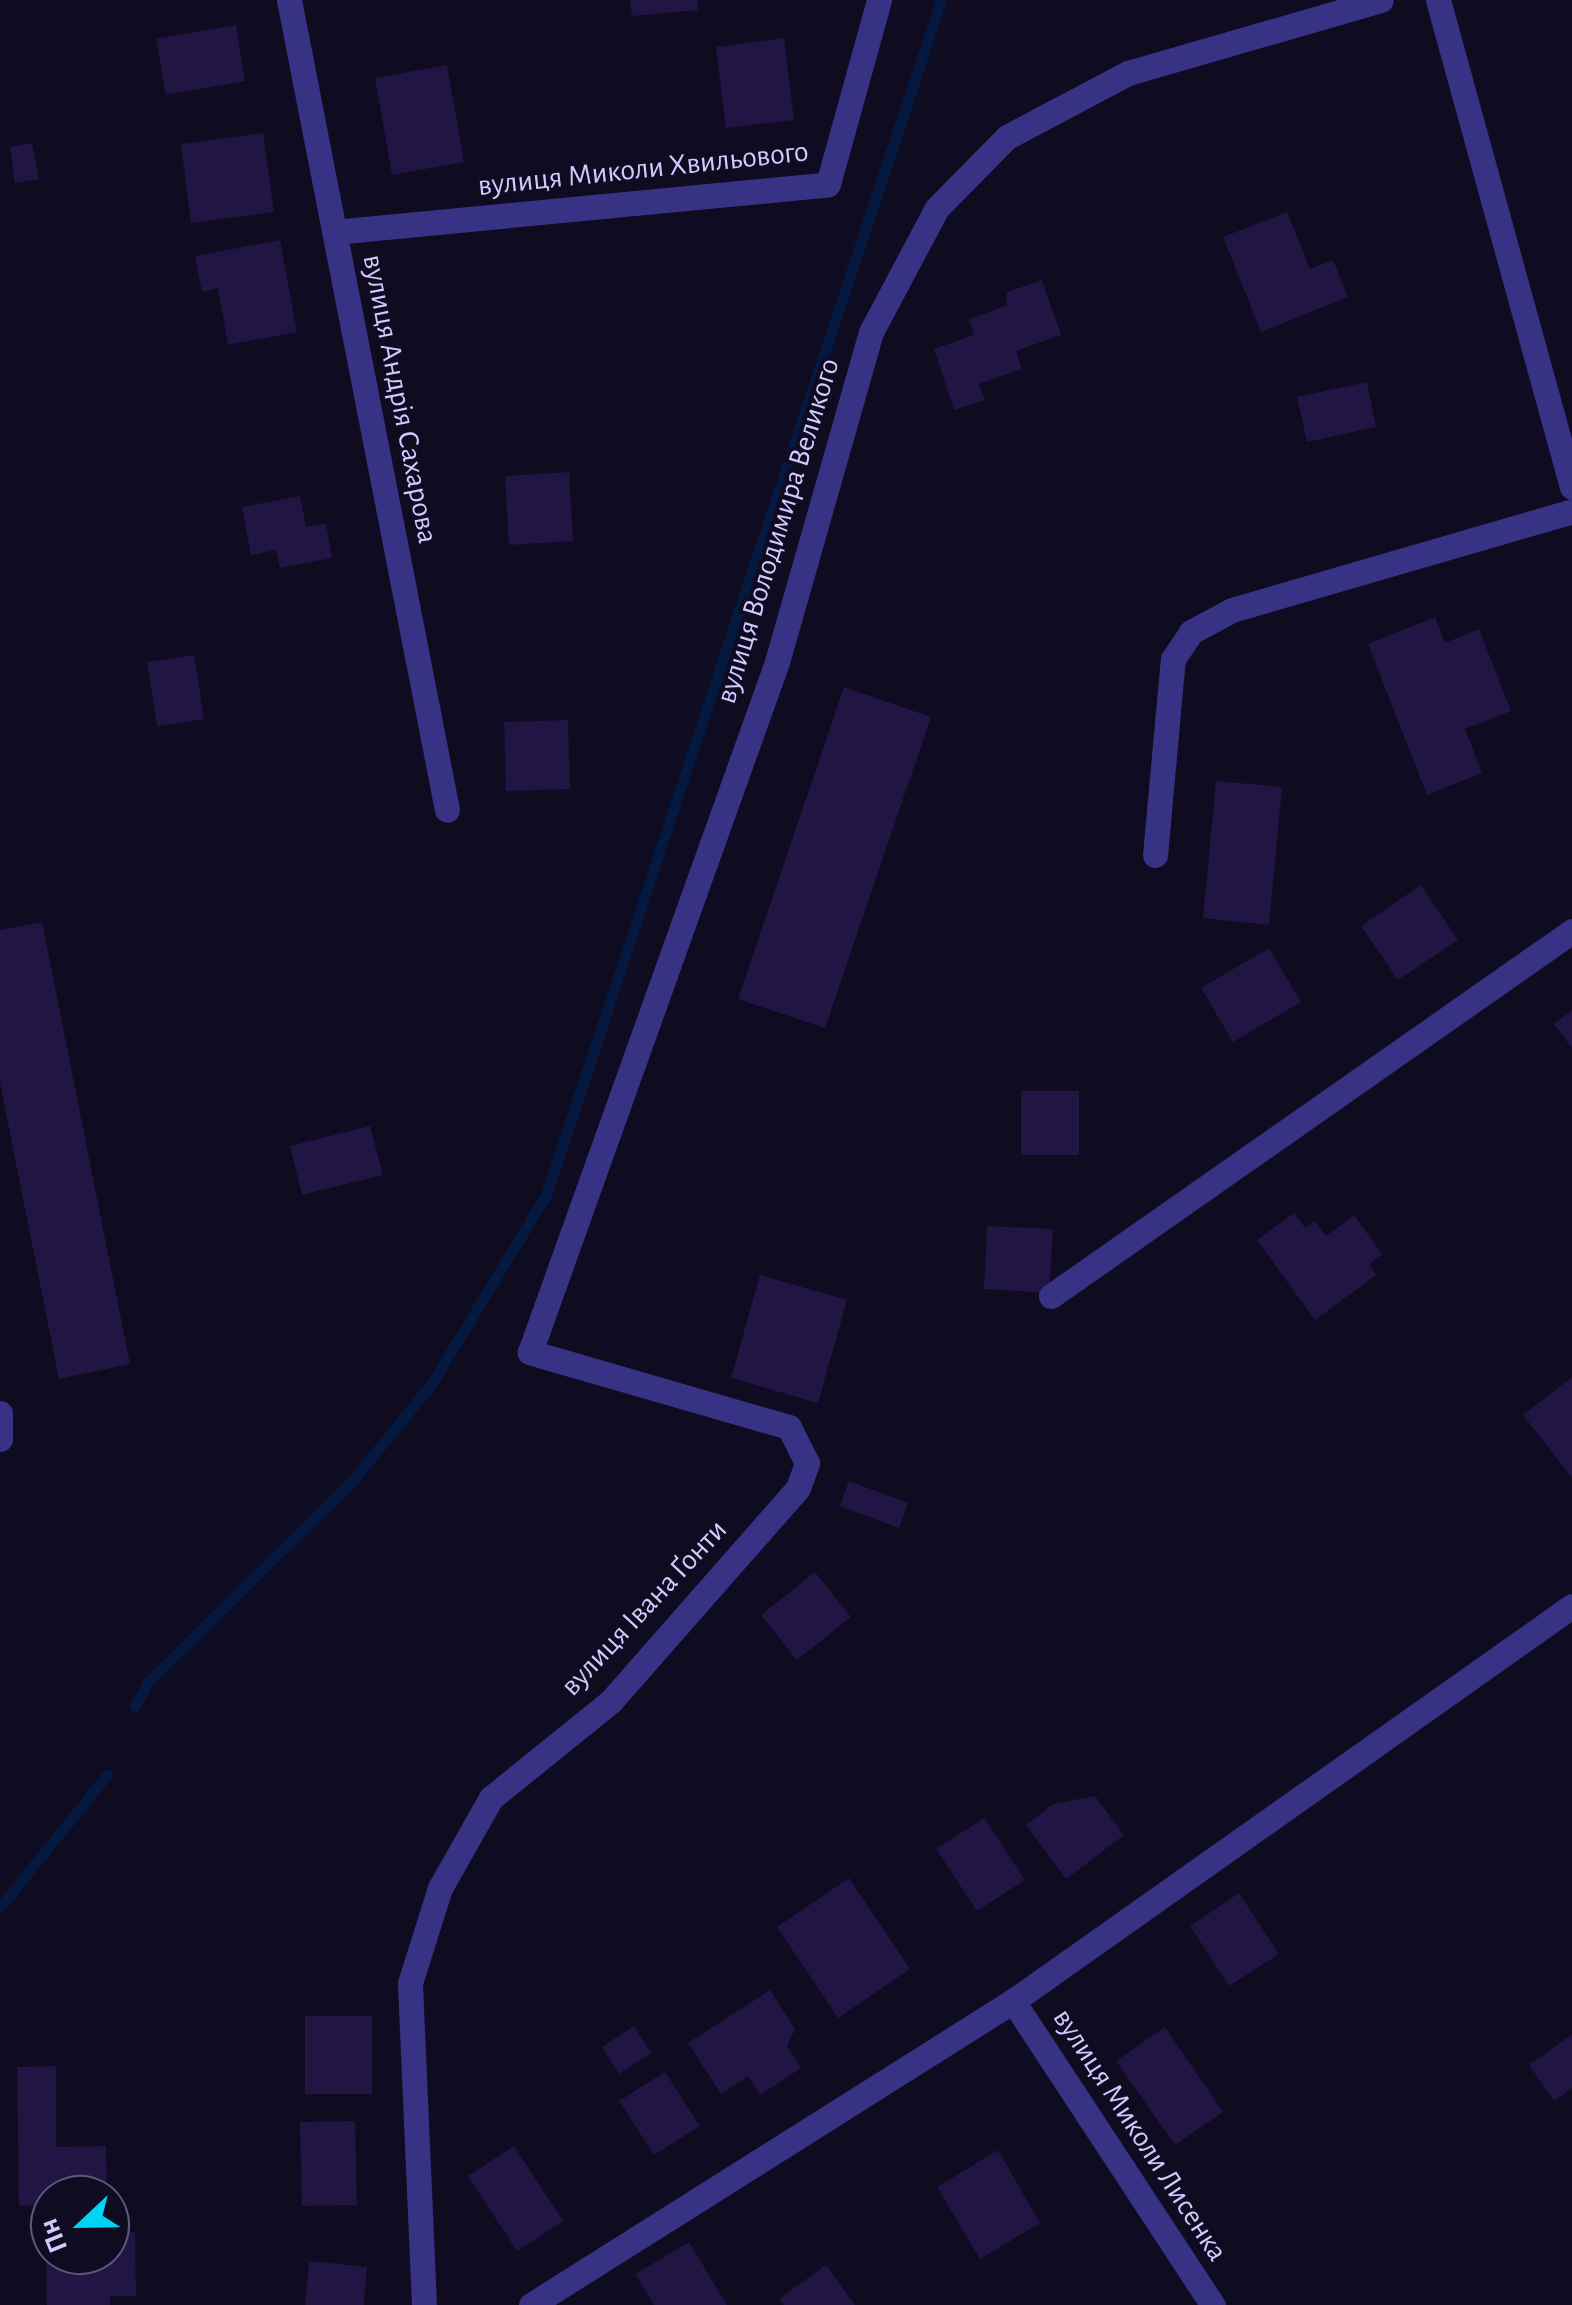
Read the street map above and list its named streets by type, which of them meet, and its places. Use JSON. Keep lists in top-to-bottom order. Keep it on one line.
{"streets":{"street":["вулиця Миколи Хвильового","вулиця Андрія Сахарова","вулиця Володимира Великого","вулиця Івана Ґонти","вулиця Миколи Лисенка"]},"crossings":[["вулиця Миколи Хвильового","вулиця Андрія Сахарова"],["вулиця Володимира Великого","вулиця Івана Ґонти"]],"north":"left"}
